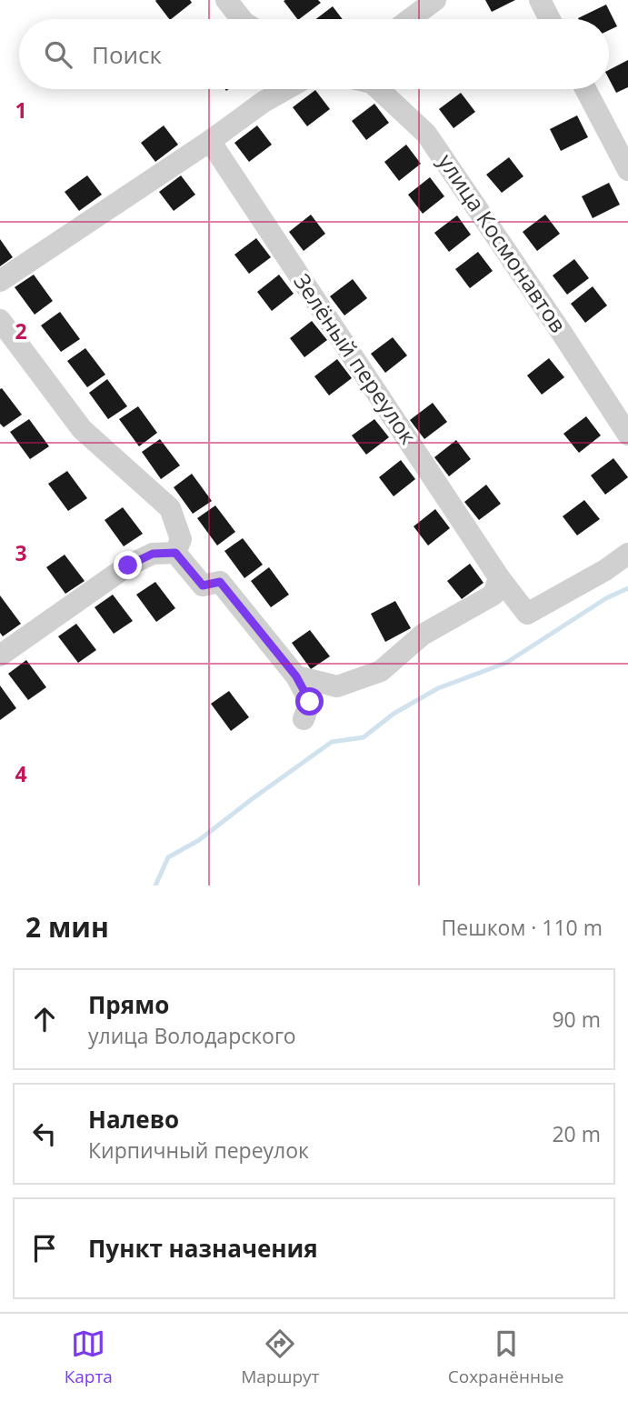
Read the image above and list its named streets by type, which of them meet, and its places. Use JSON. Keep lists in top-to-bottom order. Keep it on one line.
{"streets":{"street":["улица Космонавтов","Зелёный переулок"]},"page":{"search":"Поиск","heading":["2 мин","Пешком · 110 m"],"list":[["Прямо","улица Володарского","90 m"],["Налево","Кирпичный переулок","20 m"],"Пункт назначения"],"nav":["Карта","Маршрут","Сохранённые"]},"grid":{"rows":["1","2","3","4"]}}
